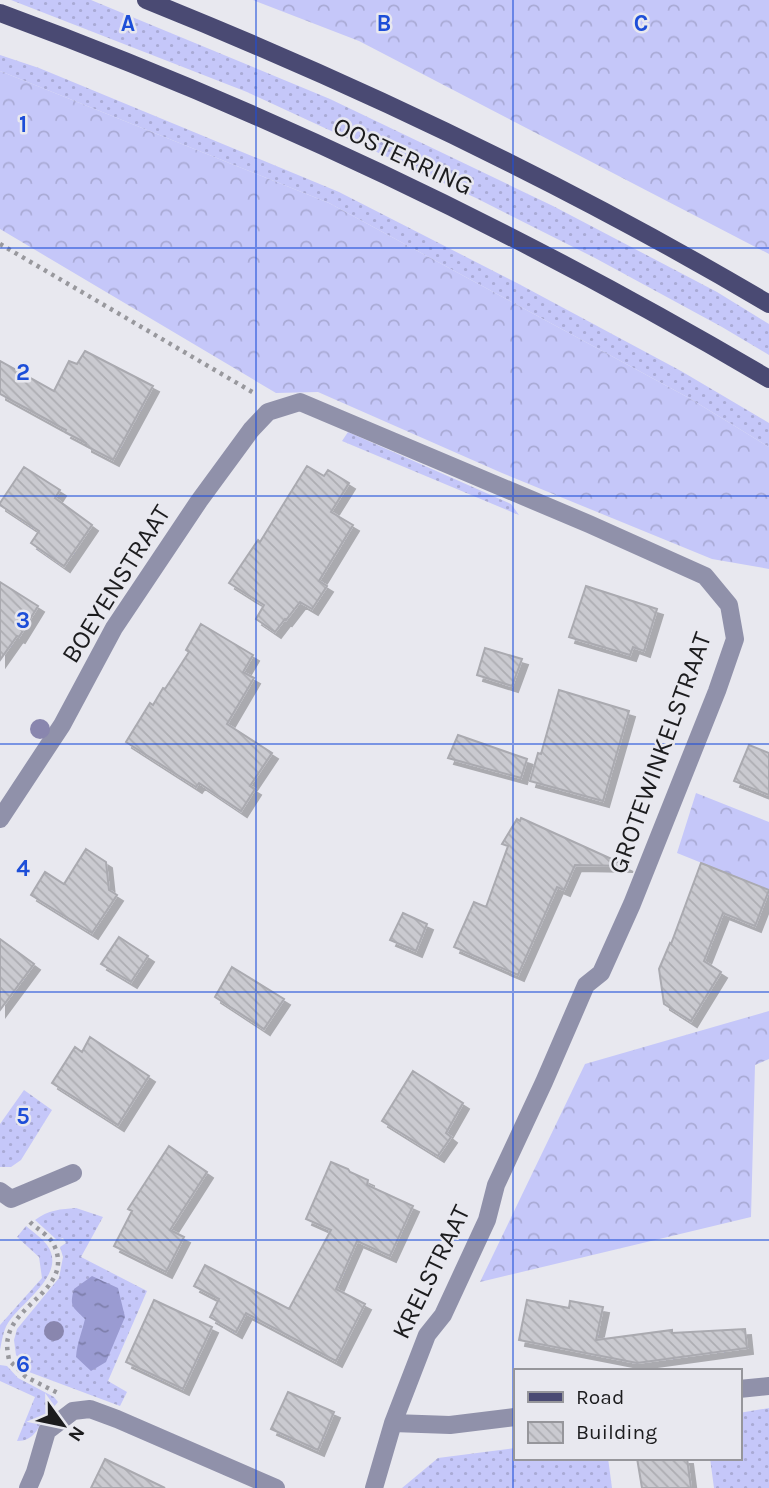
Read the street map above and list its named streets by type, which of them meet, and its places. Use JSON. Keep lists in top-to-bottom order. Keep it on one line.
{"streets":{"main road":["OOSTERRING"],"street":["BOEYENSTRAAT","GROTEWINKELSTRAAT","KRELSTRAAT"]},"crossings":[["BOEYENSTRAAT","GROTEWINKELSTRAAT"],["GROTEWINKELSTRAAT","KRELSTRAAT"]],"legend":["Road","Building"],"north":"bottom right","grid":{"columns":["A","B","C"],"rows":["1","2","3","4","5","6"]}}
